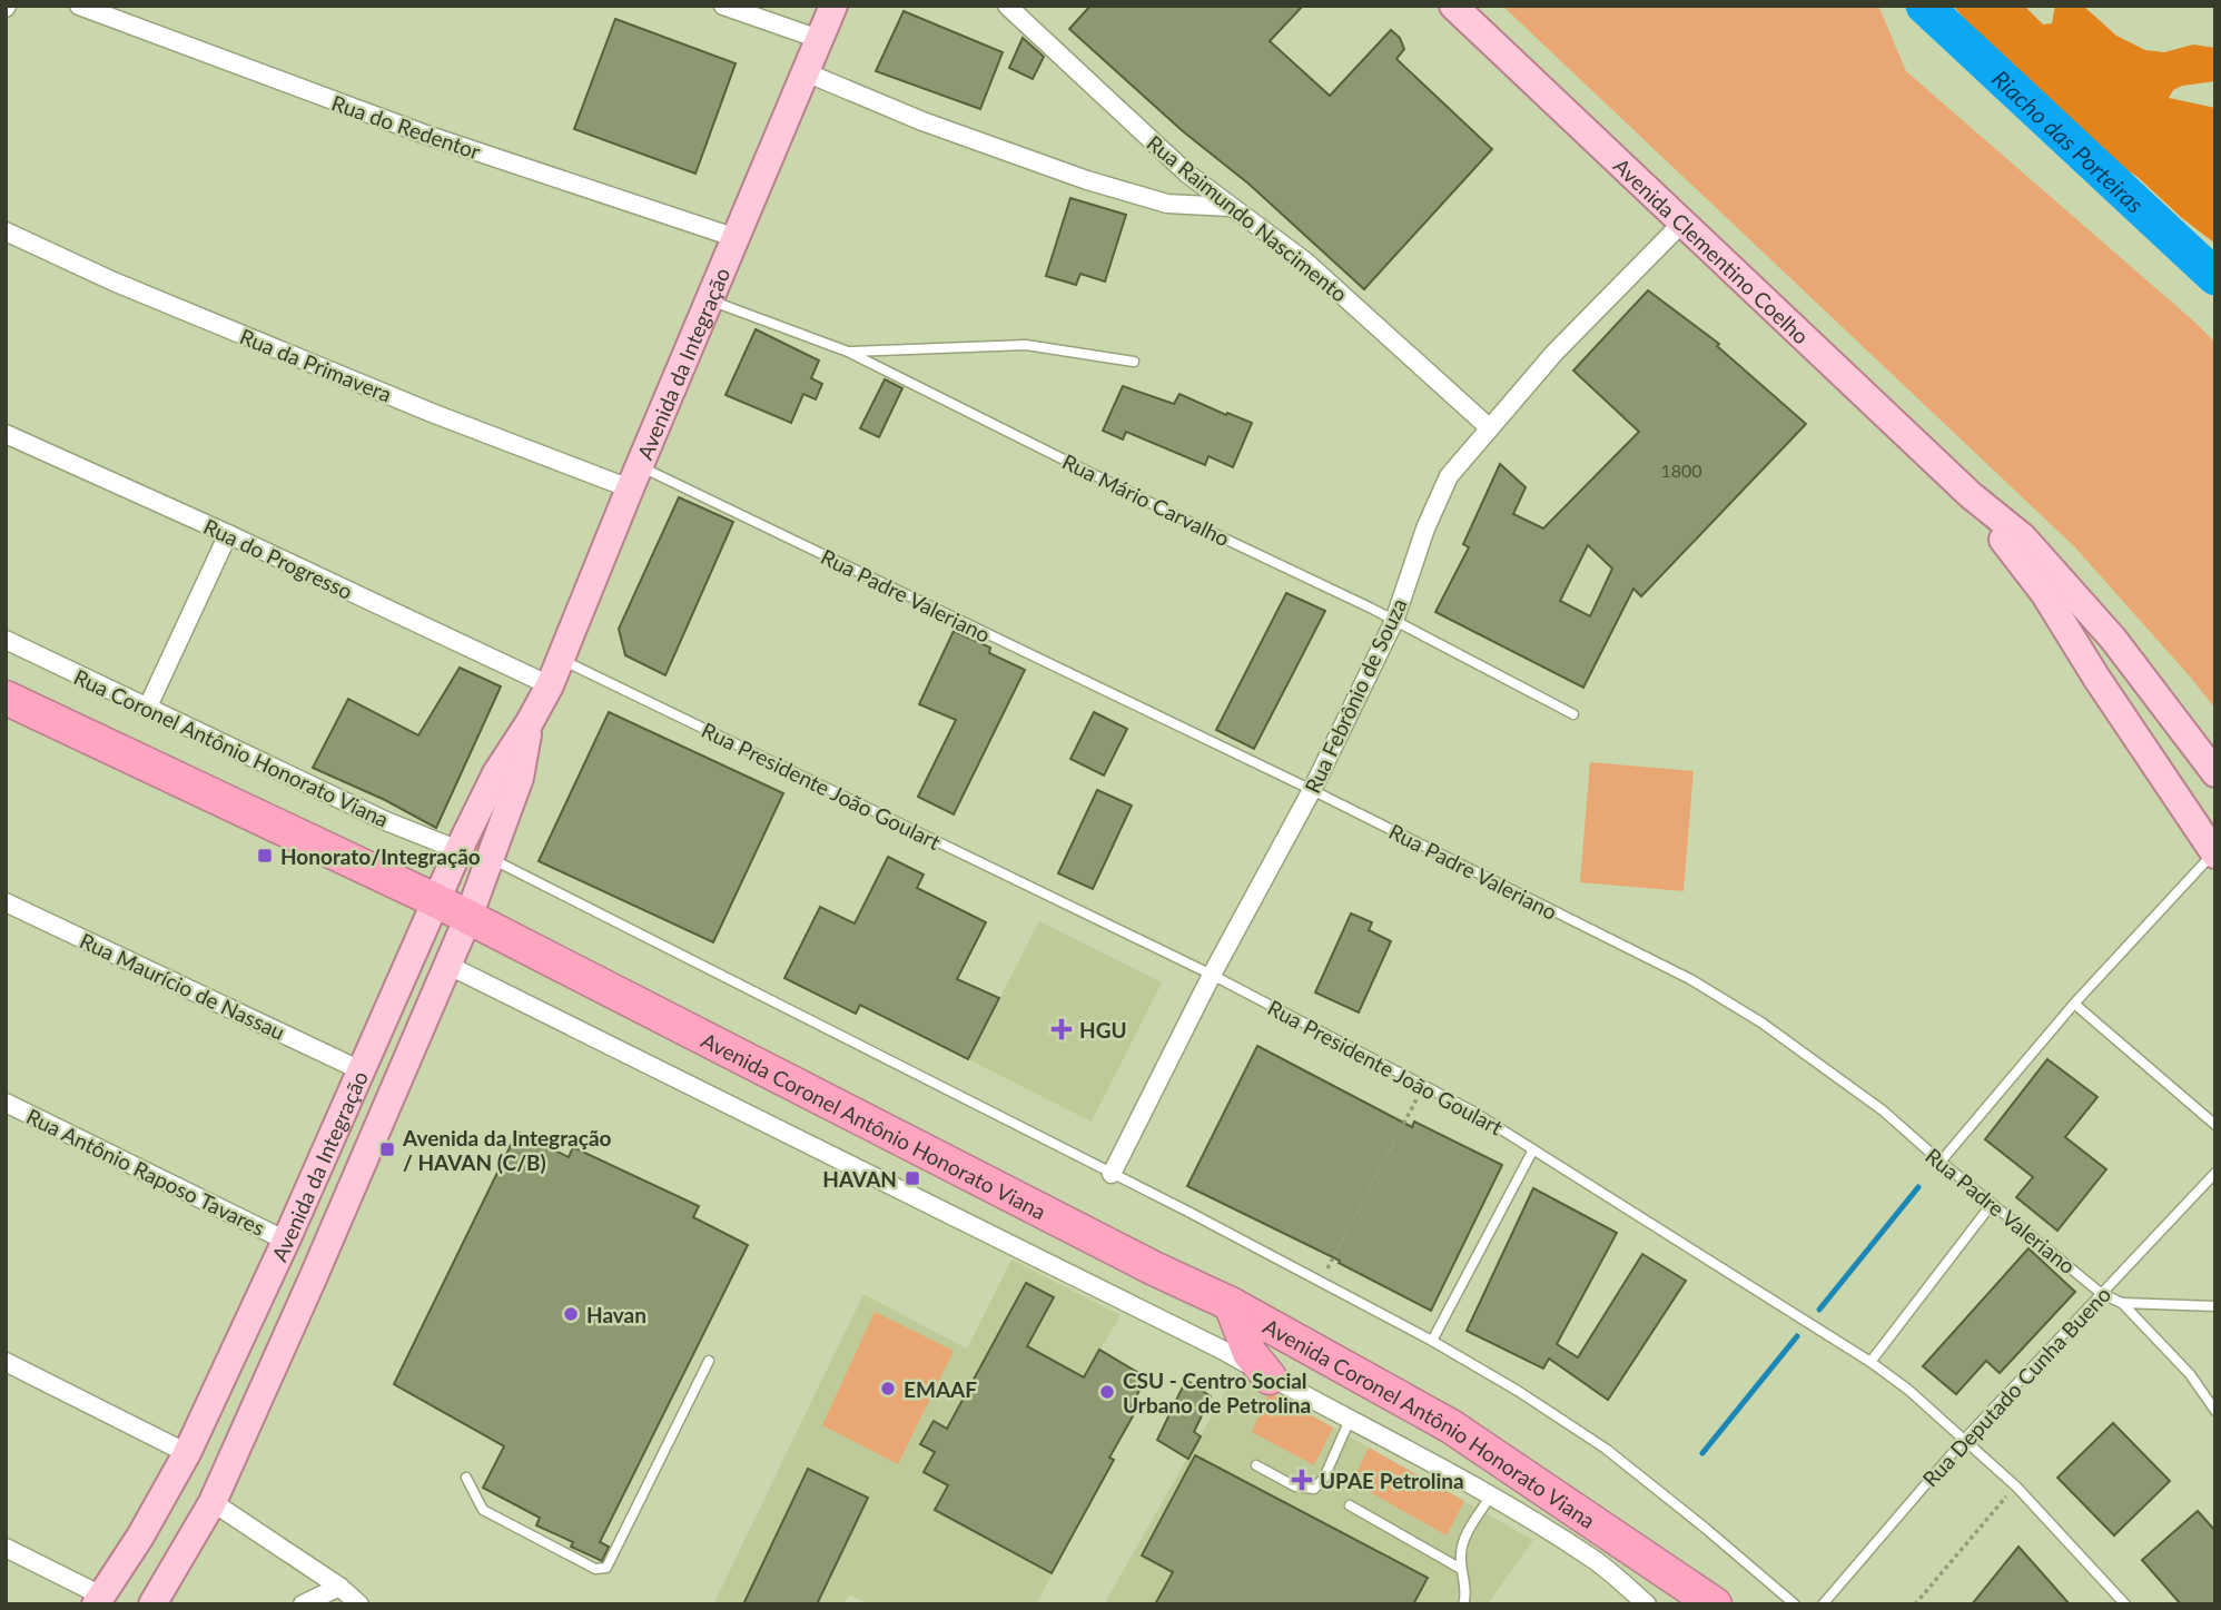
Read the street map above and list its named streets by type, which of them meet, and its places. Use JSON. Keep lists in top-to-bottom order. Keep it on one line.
{"streets":{"highway":["Avenida Coronel Antônio Honorato Viana"],"main road":["Avenida Clementino Coelho","Avenida da Integração"],"street":["Rua do Redentor","Rua Raimundo Nascimento","Rua da Primavera","Rua do Progresso","Rua Febrônio de Souza","Rua Coronel Antônio Honorato Viana","Rua Maurício de Nassau","Rua Antônio Raposo Tavares"],"lane":["Rua Mário Carvalho","Rua Padre Valeriano","Rua Presidente João Goulart","Rua Deputado Cunha Bueno"]},"crossings":[["Rua do Redentor","Avenida da Integração"],["Rua Raimundo Nascimento","Rua Febrônio de Souza"],["Avenida Clementino Coelho","Rua Febrônio de Souza"],["Rua da Primavera","Avenida da Integração"],["Rua da Primavera","Rua Padre Valeriano"],["Avenida da Integração","Rua Mário Carvalho"],["Avenida da Integração","Rua do Progresso"],["Avenida da Integração","Rua Padre Valeriano"],["Avenida da Integração","Rua Coronel Antônio Honorato Viana"],["Avenida da Integração","Rua Presidente João Goulart"],["Avenida da Integração","Rua Maurício de Nassau"],["Avenida da Integração","Avenida Coronel Antônio Honorato Viana"],["Avenida da Integração","Rua Antônio Raposo Tavares"],["Rua Mário Carvalho","Rua Febrônio de Souza"],["Rua Padre Valeriano","Rua Febrônio de Souza"],["Rua Padre Valeriano","Rua Deputado Cunha Bueno"],["Rua Febrônio de Souza","Rua Presidente João Goulart"],["Rua Presidente João Goulart","Rua Deputado Cunha Bueno"]],"water":["Riacho das Porteiras"],"places":{"transit":["Honorato/Integração","Avenida da Integração / HAVAN (C/B)","HAVAN"],"health":["HGU","UPAE Petrolina"],"other":["Havan","EMAAF","CSU - Centro Social Urbano de Petrolina"]},"house_numbers":["1800"]}
